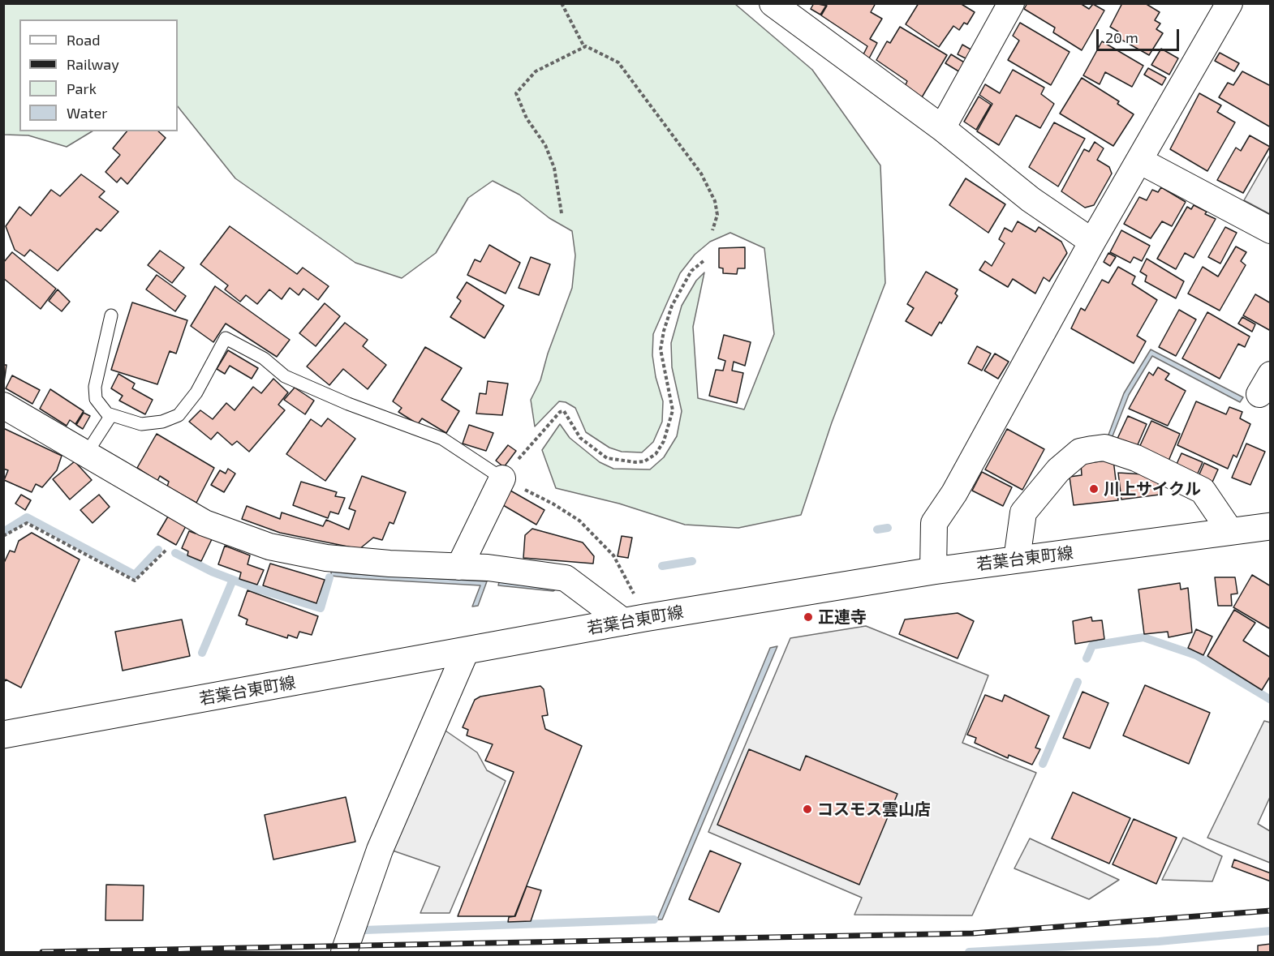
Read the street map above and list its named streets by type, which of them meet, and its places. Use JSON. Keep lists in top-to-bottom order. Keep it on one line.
{"streets":{"main road":["若葉台東町線"]},"places":["川上サイクル","正連寺","コスモス雲山店"],"legend":["Road","Railway","Park","Water"],"scale_bar":"20 m"}
